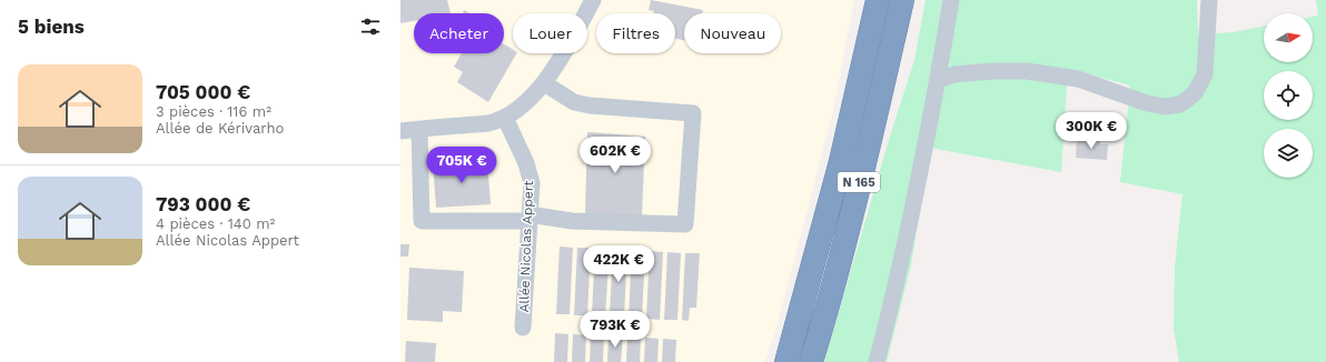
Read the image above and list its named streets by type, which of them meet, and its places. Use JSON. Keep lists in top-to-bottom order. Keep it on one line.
{"streets":{"highway":["N 165"],"street":["Allée Nicolas Appert"]},"north":"right","page":{"heading":"5 biens","chip":["Acheter","Louer","Filtres","Nouveau"],"list":[{"name":"705 000 €","note":"3 pièces · 116 m² · Allée de Kérivarho"},{"name":"793 000 €","note":"4 pièces · 140 m² · Allée Nicolas Appert"}],"price":["300K €","602K €","705K €","422K €","793K €"]}}
